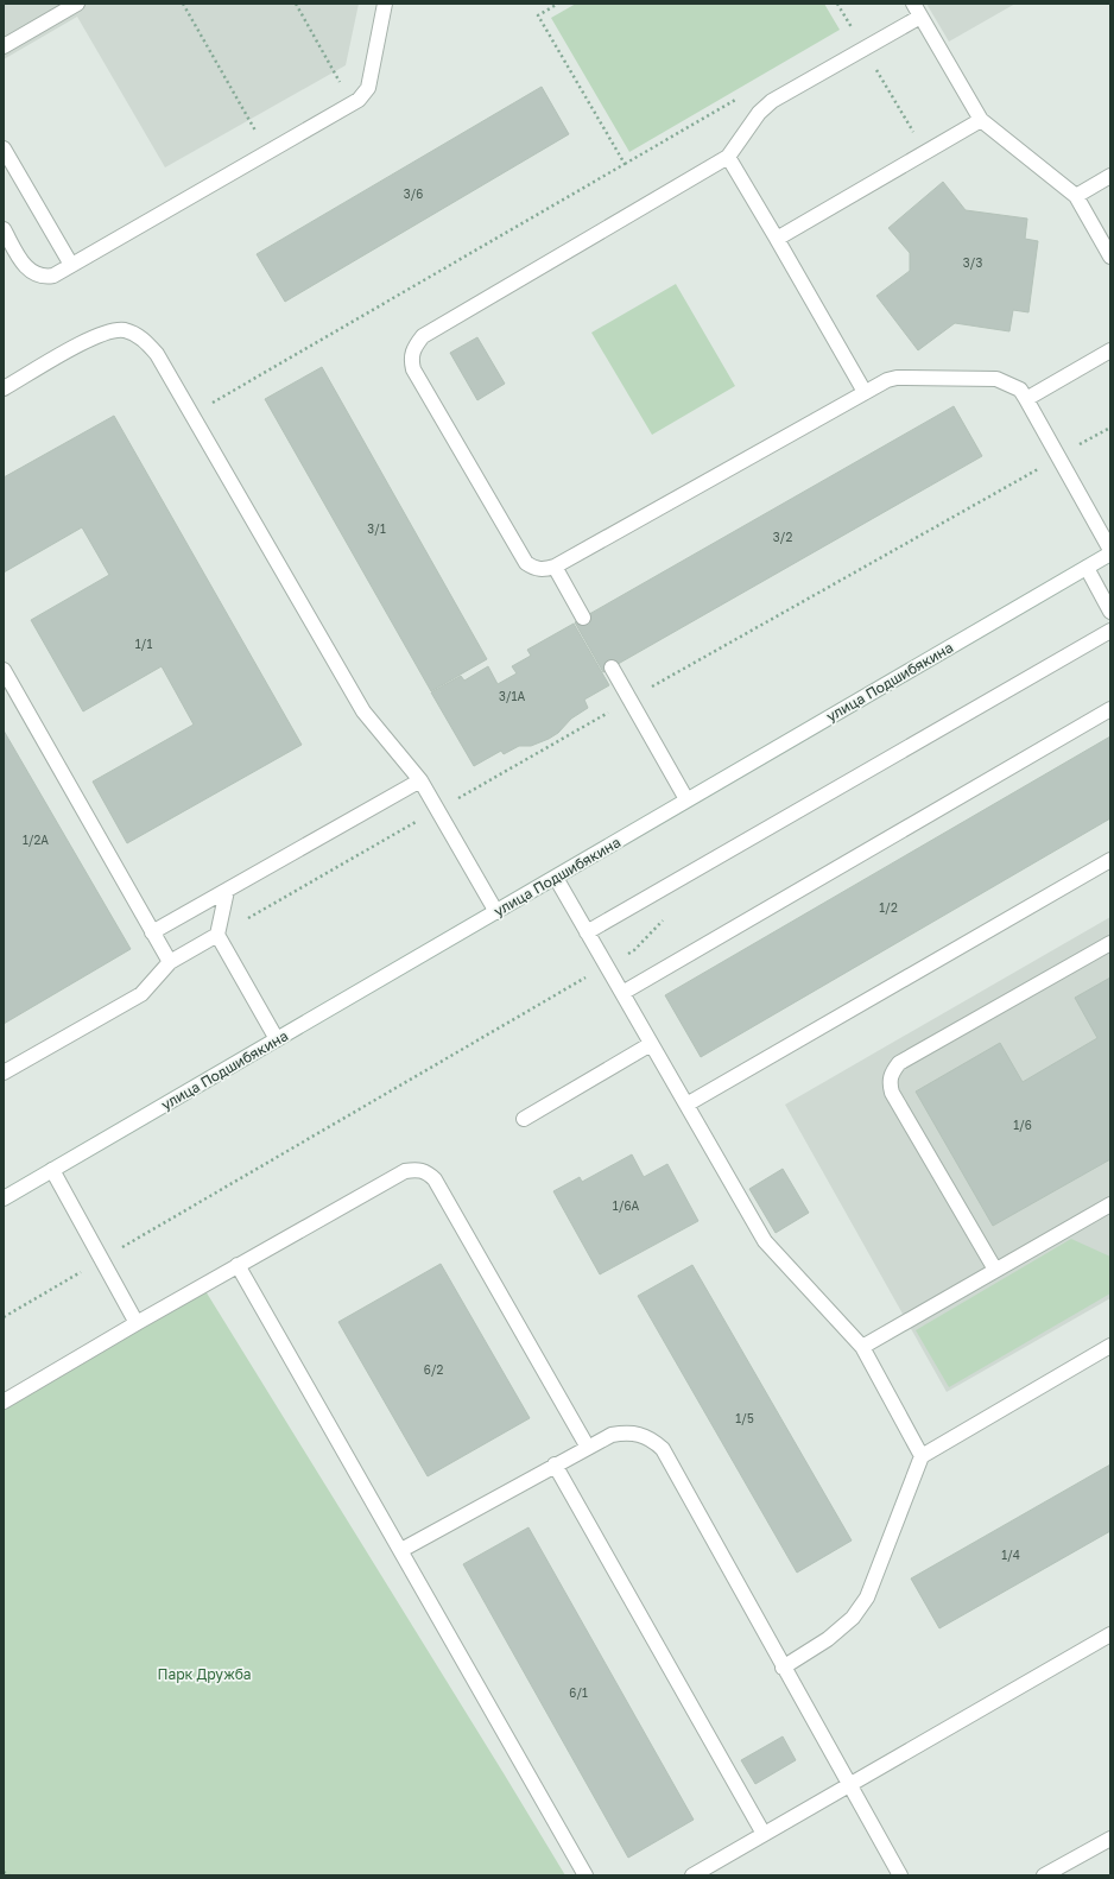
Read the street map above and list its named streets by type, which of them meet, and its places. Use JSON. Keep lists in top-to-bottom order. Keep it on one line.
{"streets":{"street":["улица Подшибякина"]},"parks":["Парк Дружба"],"house_numbers":["3/6","3/3","3/1","3/2","1/1","3/1А","1/2А","1/2","1/6","1/6А","6/2","1/5","1/4","6/1"]}
